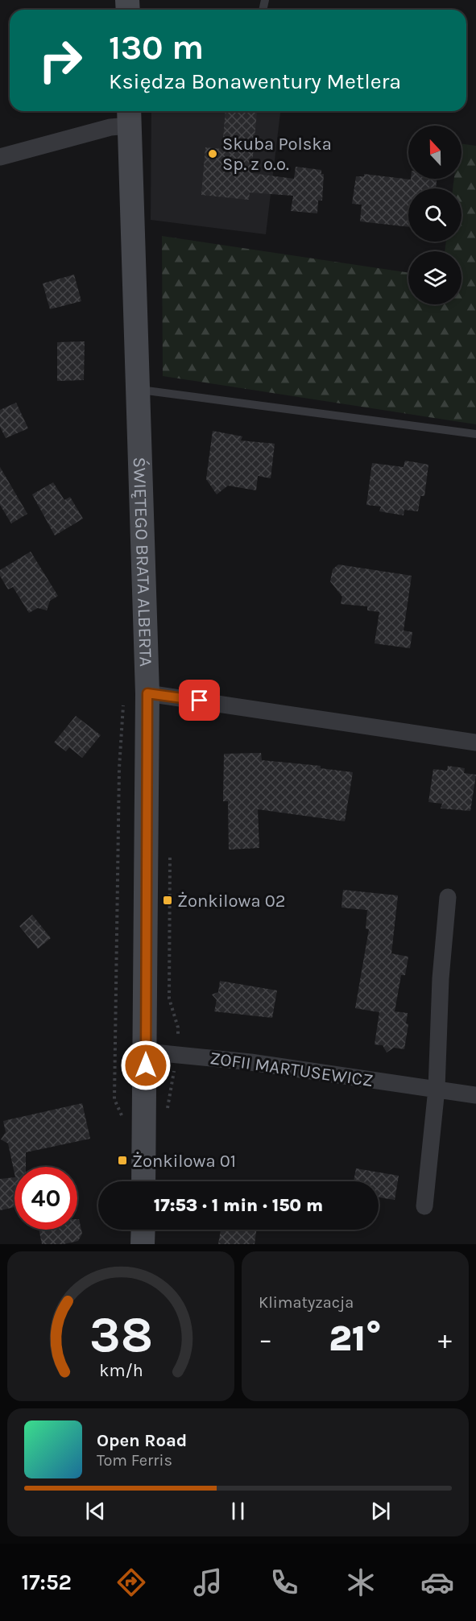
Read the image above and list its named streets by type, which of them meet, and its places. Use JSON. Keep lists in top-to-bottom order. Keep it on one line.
{"streets":{"street":["ŚWIĘTEGO BRATA ALBERTA","ZOFII MARTUSEWICZ"]},"crossings":[["ŚWIĘTEGO BRATA ALBERTA","ZOFII MARTUSEWICZ"]],"places":{"other":["Skuba Polska Sp. z o.o."],"transit":["Żonkilowa 02","Żonkilowa 01"]},"north":"top","page":{"turn":["130 m","Księdza Bonawentury Metlera"],"limit":"40","trip":"17:53 · 1 min · 150 m","tile":"Klimatyzacja","heat":["−","21°","+"],"song":["Open Road","Tom Ferris"],"tabs":"17:52","gauge":["38","km/h"]}}
